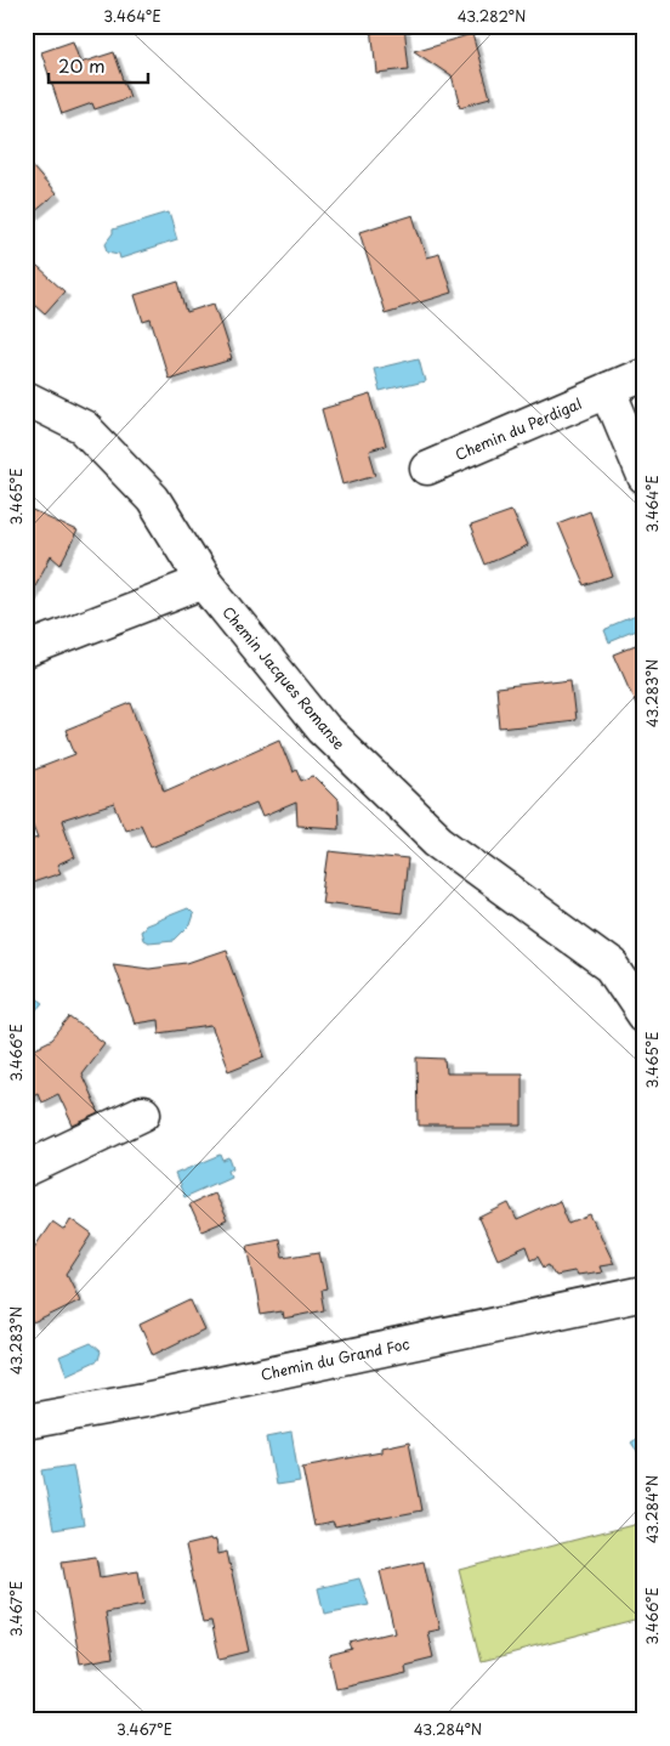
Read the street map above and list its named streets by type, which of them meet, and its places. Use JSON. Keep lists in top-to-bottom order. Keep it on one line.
{"streets":{"street":["Chemin du Perdigal","Chemin Jacques Romanse","Chemin du Grand Foc"]},"scale_bar":"20 m","coordinates":["3.464°E","43.282°N","3.465°E","43.283°N","3.466°E","43.284°N","3.467°E"]}
